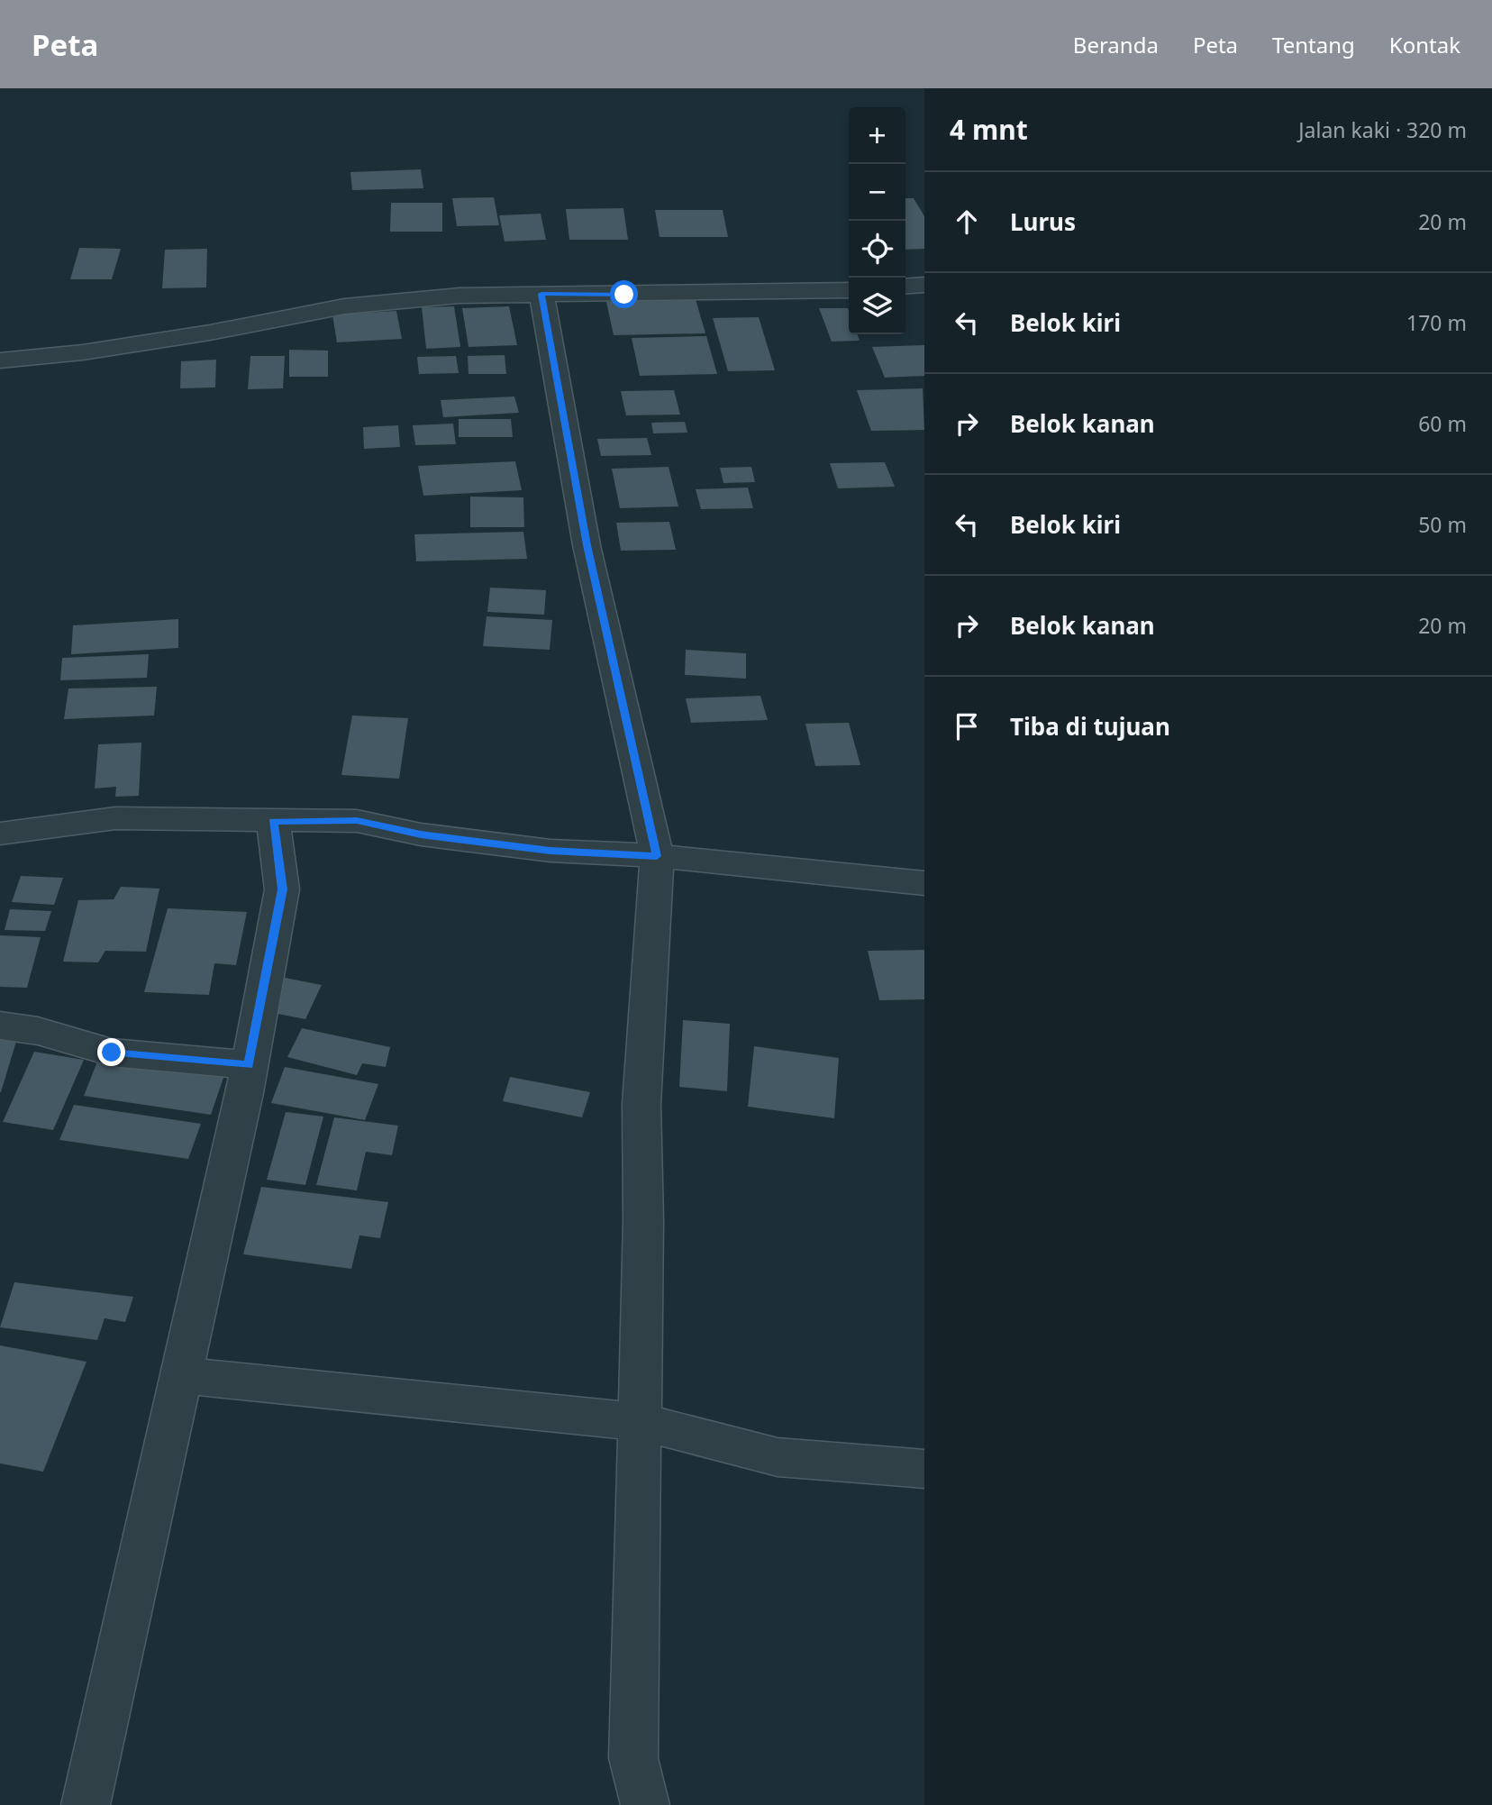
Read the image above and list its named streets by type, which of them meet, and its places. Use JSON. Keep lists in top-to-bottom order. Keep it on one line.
{"page":{"header":"Peta","nav":["Beranda","Peta","Tentang","Kontak"],"heading":["4 mnt","Jalan kaki · 320 m"],"map_buttons":["+","−"],"list":[["Lurus","20 m"],["Belok kiri","170 m"],["Belok kanan","60 m"],["Belok kiri","50 m"],["Belok kanan","20 m"],"Tiba di tujuan"]}}
